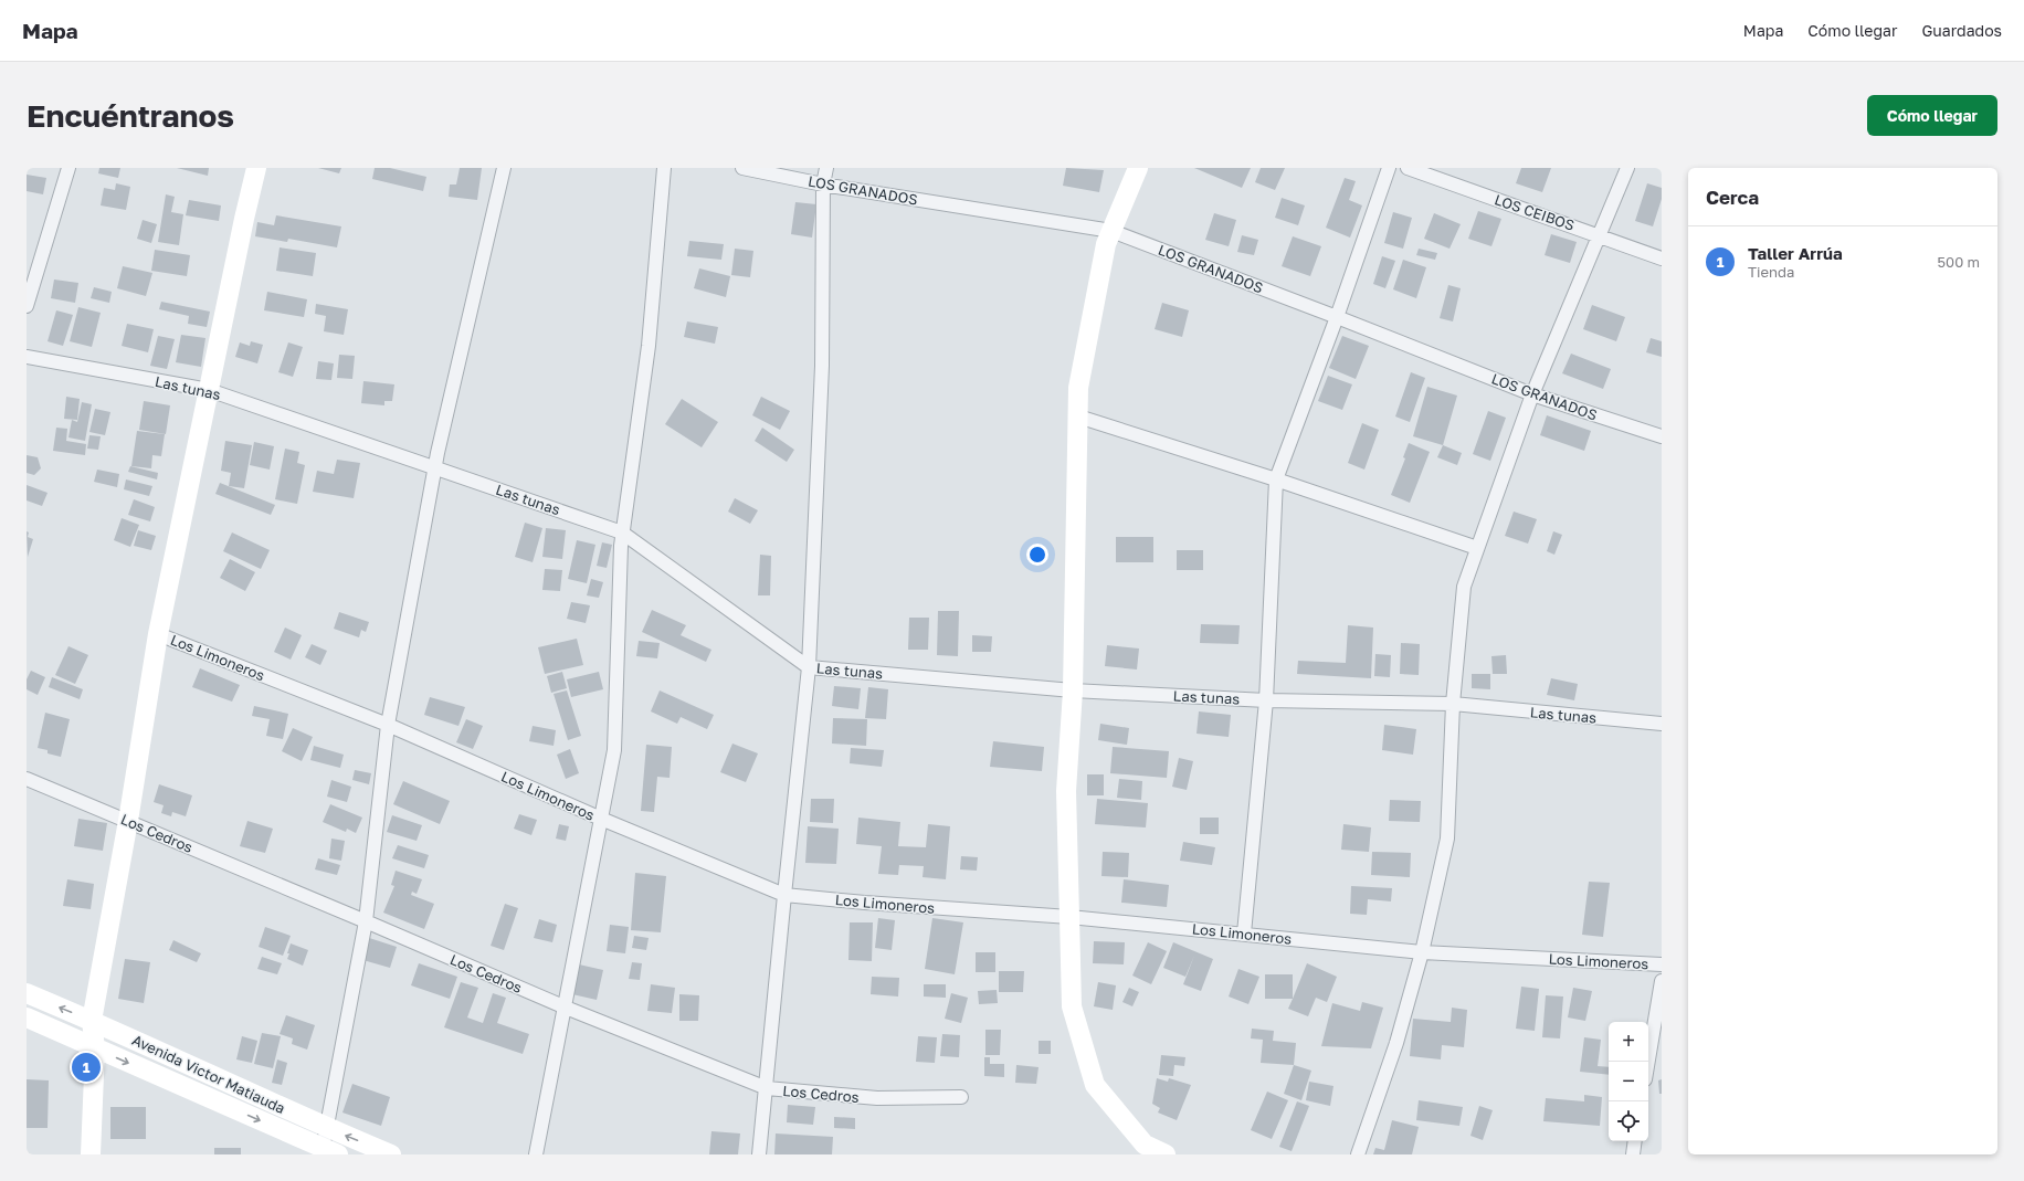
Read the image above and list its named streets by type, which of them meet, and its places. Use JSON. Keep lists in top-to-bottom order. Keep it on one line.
{"streets":{"street":["LOS GRANADOS","LOS CEIBOS","Las tunas","Los Limoneros","Los Cedros","Avenida Victor Matiauda"]},"page":{"header":"Mapa","nav":["Mapa","Cómo llegar","Guardados"],"buttons":"Cómo llegar","title":"Encuéntranos","heading":"Cerca","list":[{"mark":"1","name":"Taller Arrúa","note":"Tienda","value":"500 m"}],"map_buttons":["+","−"],"pins":"1"}}
